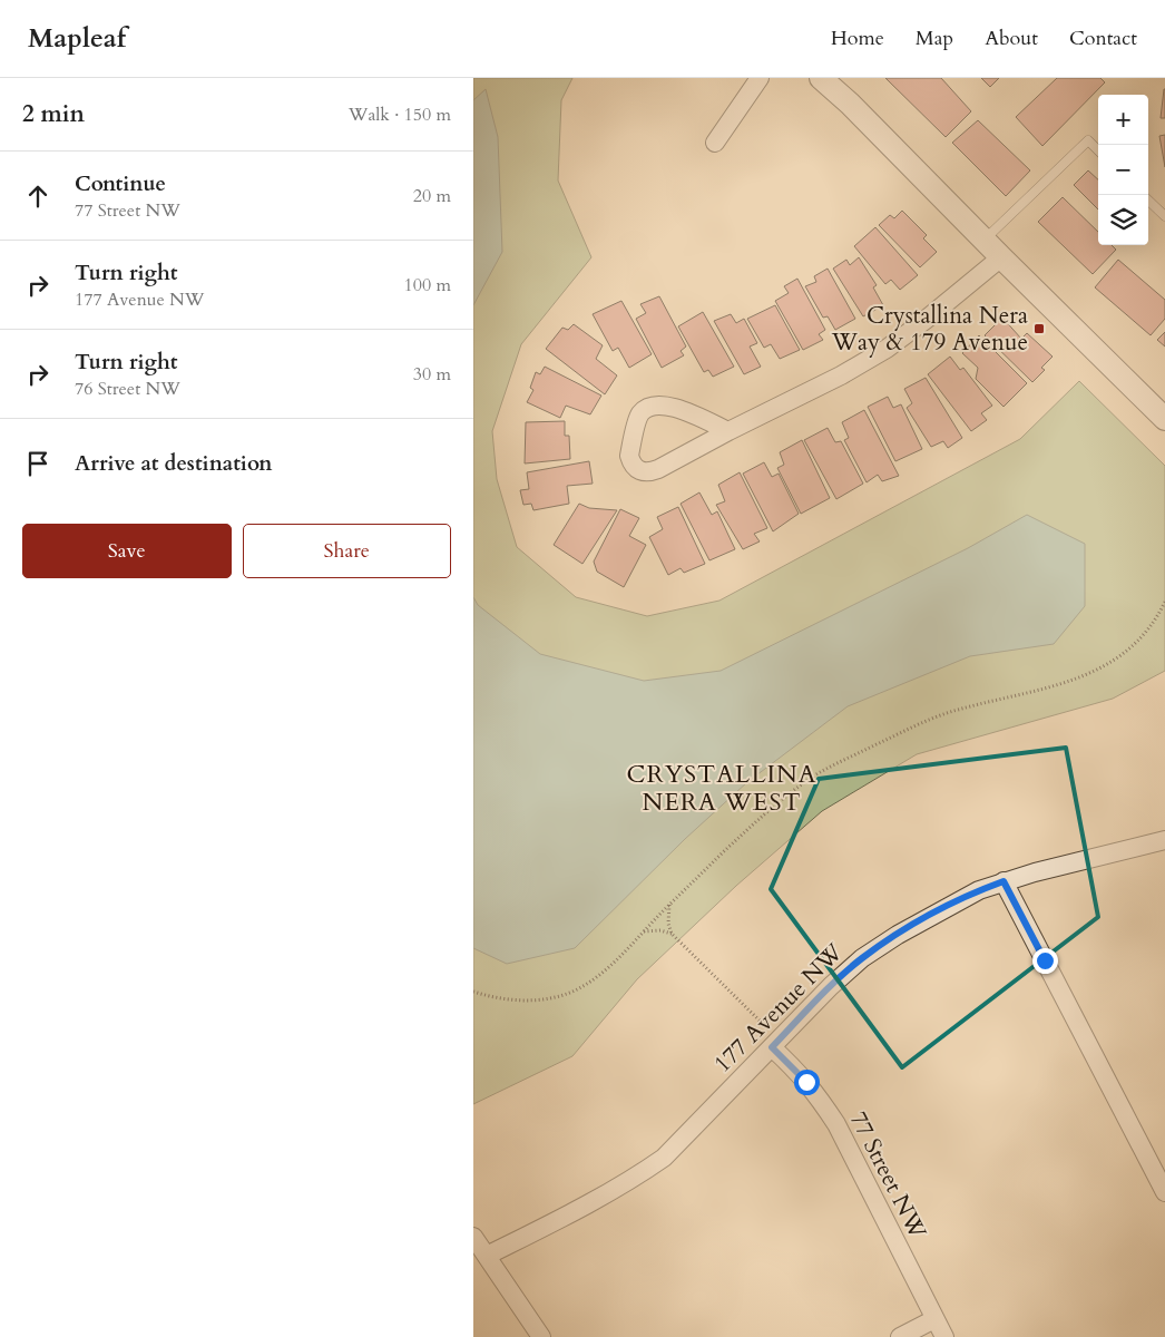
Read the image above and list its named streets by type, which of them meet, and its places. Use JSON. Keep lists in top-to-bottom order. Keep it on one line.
{"streets":{"street":["177 Avenue NW","77 Street NW"]},"crossings":[["177 Avenue NW","77 Street NW"]],"districts":["CRYSTALLINA NERA WEST"],"places":{"transit":["Crystallina Nera Way & 179 Avenue"]},"page":{"header":"Mapleaf","nav":["Home","Map","About","Contact"],"heading":["2 min","Walk · 150 m"],"map_buttons":["+","−"],"list":[["Continue","77 Street NW","20 m"],["Turn right","177 Avenue NW","100 m"],["Turn right","76 Street NW","30 m"],"Arrive at destination"],"buttons":["Save","Share"]}}
